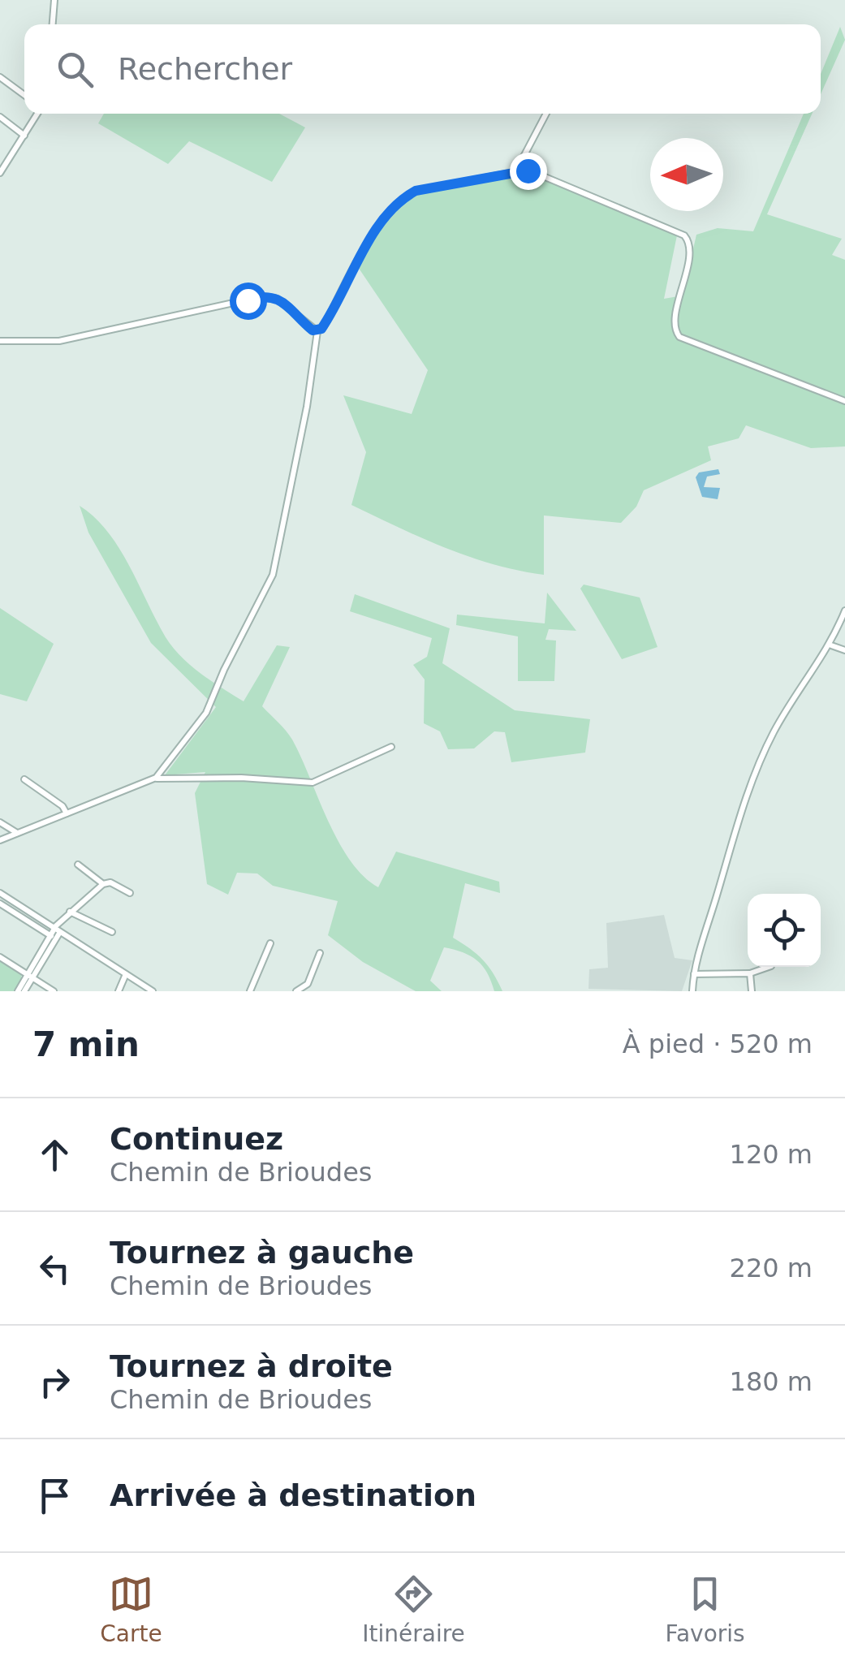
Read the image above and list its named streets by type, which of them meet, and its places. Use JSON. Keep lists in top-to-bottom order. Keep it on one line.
{"north":"left","page":{"search":"Rechercher","heading":["7 min","À pied · 520 m"],"list":[["Continuez","Chemin de Brioudes","120 m"],["Tournez à gauche","Chemin de Brioudes","220 m"],["Tournez à droite","Chemin de Brioudes","180 m"],"Arrivée à destination"],"nav":["Carte","Itinéraire","Favoris"]}}
